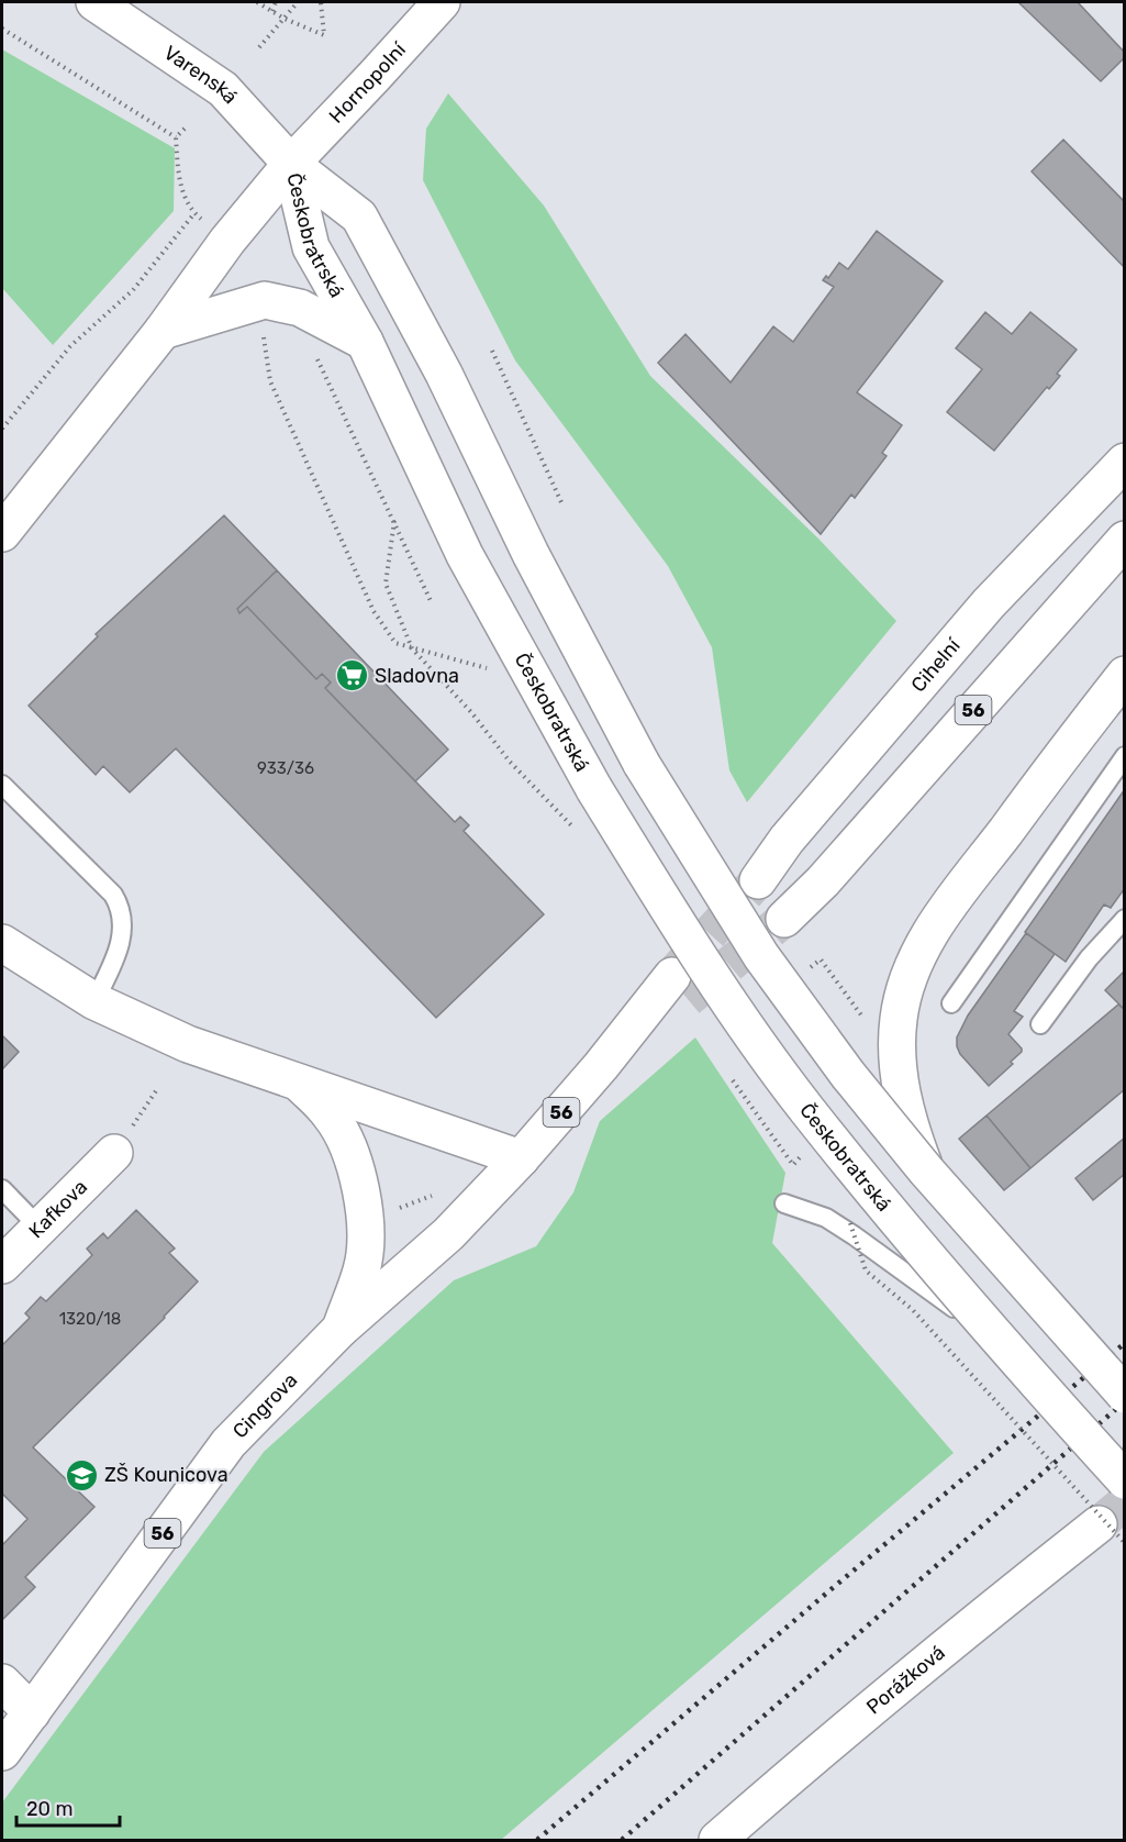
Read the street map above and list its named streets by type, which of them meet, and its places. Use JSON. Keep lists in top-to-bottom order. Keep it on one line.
{"streets":{"main road":["Varenská","Hornopolní","Českobratrská","Cihelní","56","Kafkova","Cingrova","Porážková"]},"crossings":[["Varenská","Hornopolní"],["Varenská","Českobratrská"],["Hornopolní","Českobratrská"],["56","Cingrova"]],"places":{"supermarket":["Sladovna"],"school or university":["ZŠ Kounicova"]},"house_numbers":["933/36","1320/18"],"scale_bar":"20 m"}
